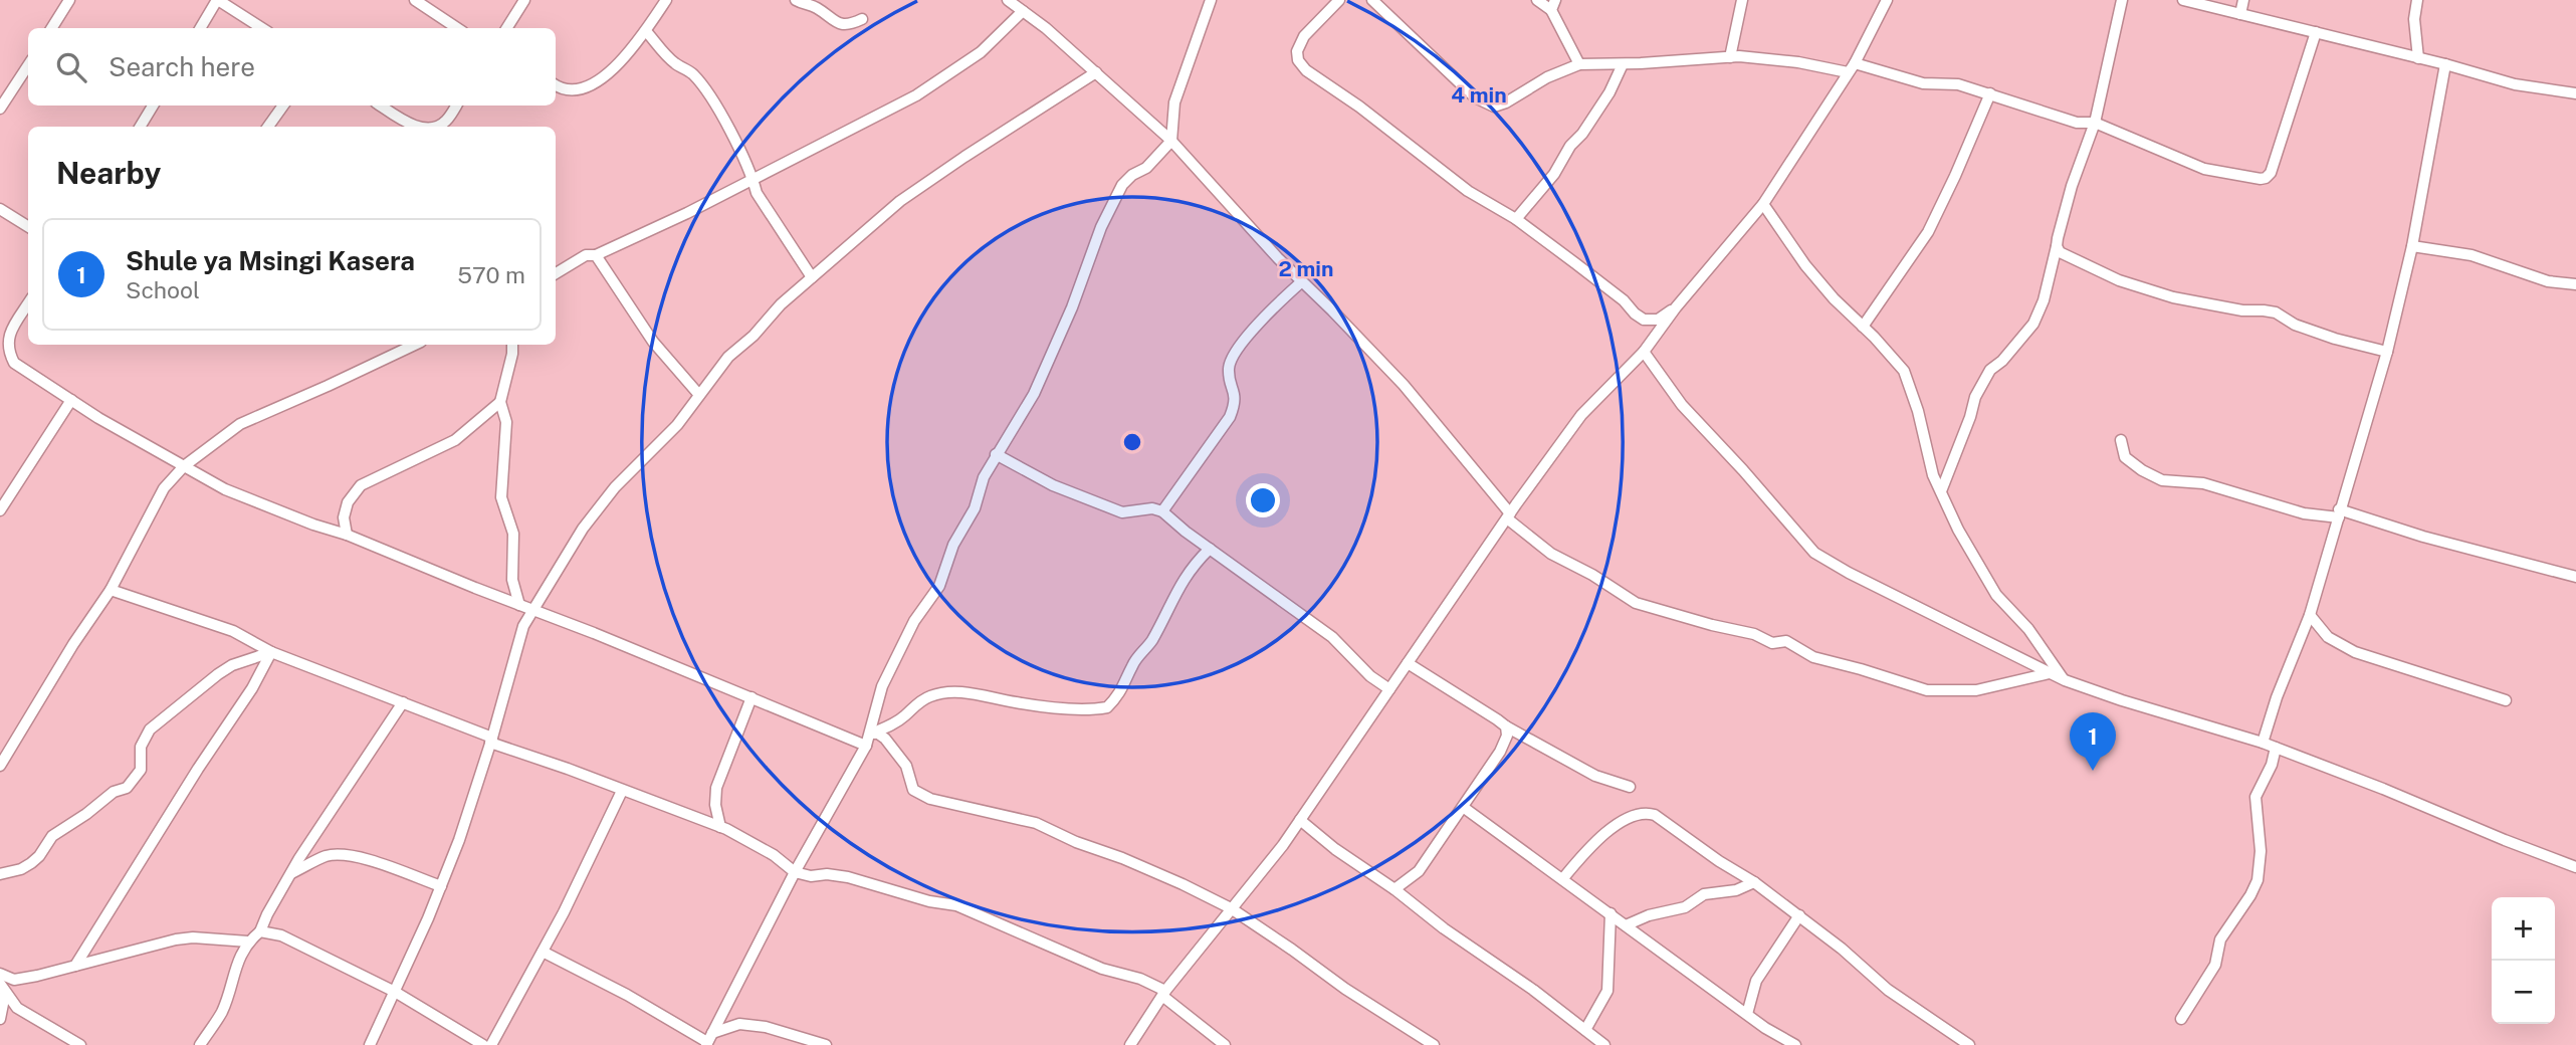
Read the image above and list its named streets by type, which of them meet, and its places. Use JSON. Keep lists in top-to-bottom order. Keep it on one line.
{"page":{"search":"Search here","heading":"Nearby","list":[{"mark":"1","name":"Shule ya Msingi Kasera","note":"School","value":"570 m"}],"pins":"1","map_buttons":["+","−"]},"rings":["4 min","2 min"]}
